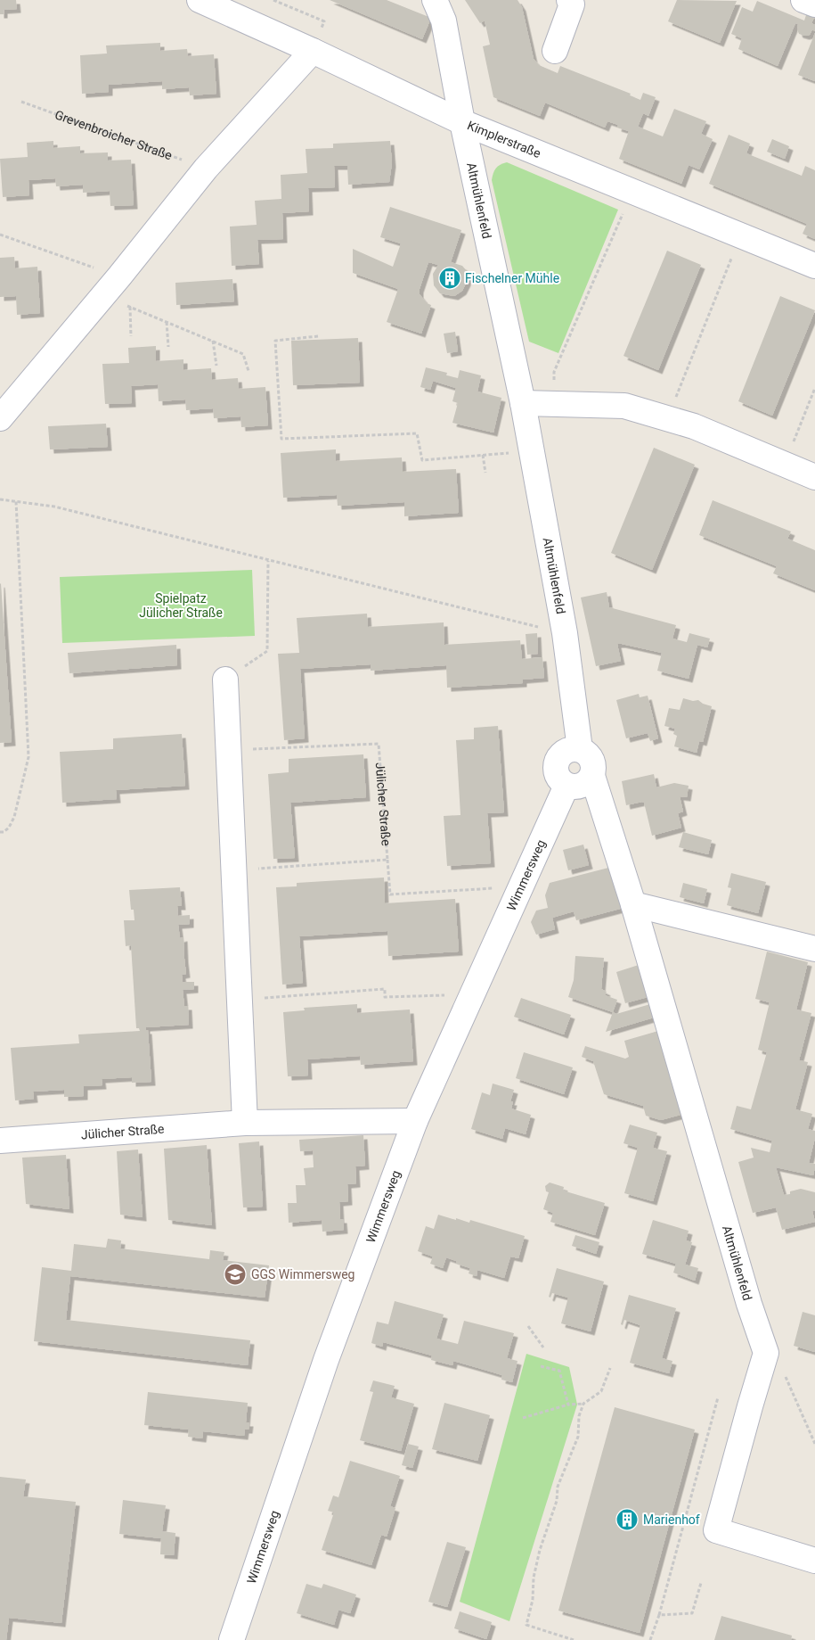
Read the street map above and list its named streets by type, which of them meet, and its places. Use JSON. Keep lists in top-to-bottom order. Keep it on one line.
{"streets":{"street":["Kimplerstraße","Altmühlenfeld","Jülicher Straße","Wimmersweg"],"path":["Grevenbroicher Straße"]},"crossings":[["Kimplerstraße","Altmühlenfeld"],["Altmühlenfeld","Wimmersweg"],["Jülicher Straße","Wimmersweg"]],"parks":["Spielpatz Jülicher Straße"],"places":{"building":["Fischelner Mühle","Marienhof"],"school or university":["GGS Wimmersweg"]}}
